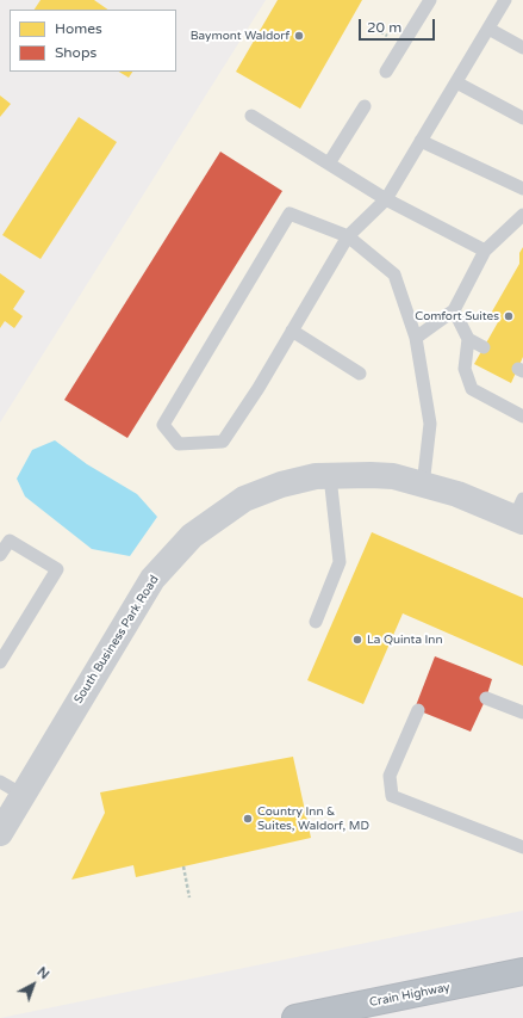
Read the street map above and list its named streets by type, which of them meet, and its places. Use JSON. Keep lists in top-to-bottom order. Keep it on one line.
{"streets":{"highway":["Crain Highway"],"street":["South Business Park Road"]},"places":["Baymont Waldorf","Comfort Suites","La Quinta Inn","Country Inn & Suites, Waldorf, MD"],"legend":["Homes","Shops"],"scale_bar":"20 m","north":"top right"}
